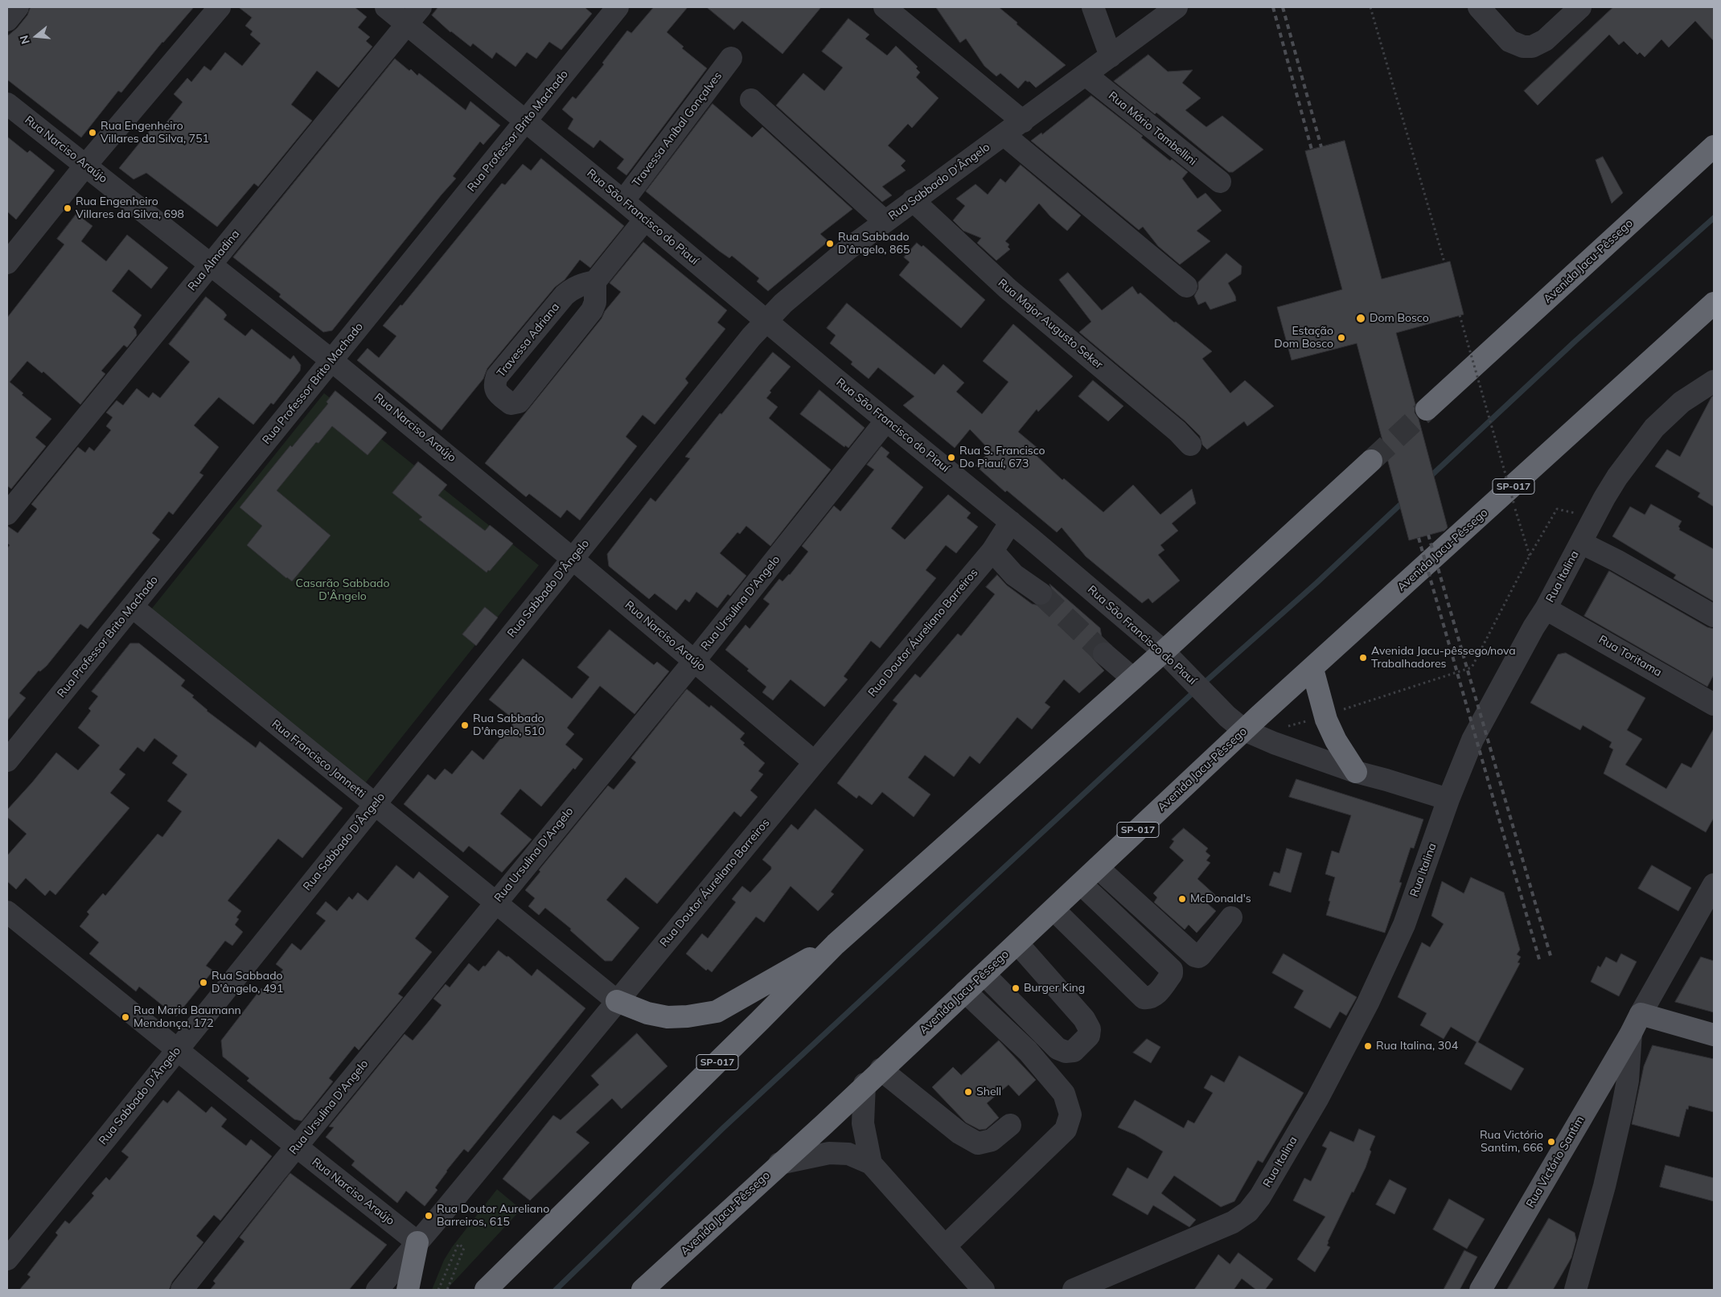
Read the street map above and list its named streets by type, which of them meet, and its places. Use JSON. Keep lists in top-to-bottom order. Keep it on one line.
{"streets":{"highway":["Avenida Jacu-Pêssego","SP-017"],"main road":["Rua Victório Santim"],"street":["Rua Mário Tambellini","Travessa Aníbal Gonçalves","Rua Professor Brito Machado","Rua Narciso Araújo","Rua Sabbado D'Ângelo","Rua São Francisco do Piauí","Rua Almadina","Rua Major Augusto Seker","Travessa Adriana","Rua Italina","Rua Ursulina D'Angelo","Rua Doutor Áureliano Barreiros","Rua Toritama","Rua Francisco Jannetti"]},"crossings":[["Rua Mário Tambellini","Rua Sabbado D'Ângelo"],["Travessa Aníbal Gonçalves","Rua São Francisco do Piauí"],["Rua Professor Brito Machado","Rua Narciso Araújo"],["Rua Professor Brito Machado","Rua São Francisco do Piauí"],["Rua Professor Brito Machado","Rua Francisco Jannetti"],["Rua Narciso Araújo","Rua Sabbado D'Ângelo"],["Rua Narciso Araújo","Rua Almadina"],["Rua Narciso Araújo","Rua Ursulina D'Angelo"],["Rua Narciso Araújo","Rua Doutor Áureliano Barreiros"],["Rua Sabbado D'Ângelo","Rua São Francisco do Piauí"],["Rua Sabbado D'Ângelo","Rua Major Augusto Seker"],["Rua Sabbado D'Ângelo","Rua Francisco Jannetti"],["Rua São Francisco do Piauí","Rua Almadina"],["Rua São Francisco do Piauí","Avenida Jacu-Pêssego"],["Rua São Francisco do Piauí","SP-017"],["Rua São Francisco do Piauí","Rua Italina"],["Rua São Francisco do Piauí","Rua Ursulina D'Angelo"],["Rua São Francisco do Piauí","Rua Doutor Áureliano Barreiros"],["Rua Italina","Rua Toritama"],["Rua Ursulina D'Angelo","Rua Francisco Jannetti"],["Rua Doutor Áureliano Barreiros","Rua Francisco Jannetti"]],"parks":["Casarão Sabbado D'Ângelo"],"places":["Rua Engenheiro Villares da Silva, 751","Rua Engenheiro Villares da Silva, 698","Rua Sabbado D'ângelo, 865","Dom Bosco","Estação Dom Bosco","Rua S. Francisco Do Piauí, 673","Avenida Jacu-pêssego/nova Trabalhadores","Rua Sabbado D'ângelo, 510","McDonald's","Rua Sabbado D'ângelo, 491","Burger King","Rua Maria Baumann Mendonça, 172","Rua Italina, 304","Shell","Rua Victório Santim, 666","Rua Doutor Aureliano Barreiros, 615"],"north":"left"}
